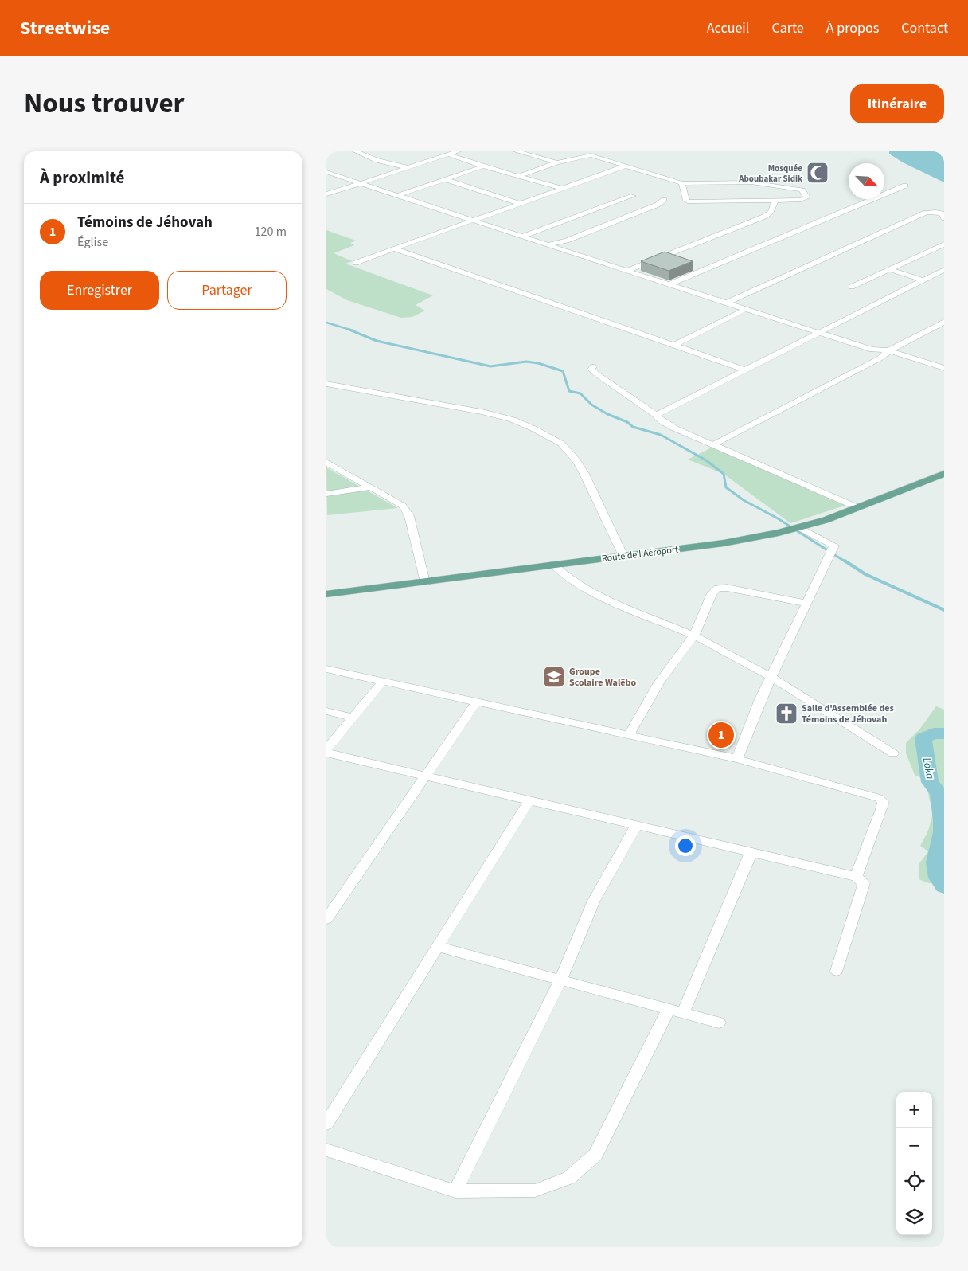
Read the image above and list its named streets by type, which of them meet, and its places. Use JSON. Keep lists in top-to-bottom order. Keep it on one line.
{"streets":{"main road":["Route de l'Aéroport"]},"water":["Loka"],"places":{"mosque":["Mosquée Aboubakar Sidik"],"school or university":["Groupe Scolaire Walêbo"],"church":["Salle d'Assemblée des Témoins de Jéhovah"]},"north":"bottom right","page":{"header":"Streetwise","nav":["Accueil","Carte","À propos","Contact"],"title":"Nous trouver","buttons":["Itinéraire",["Enregistrer","Partager"]],"heading":"À proximité","list":[{"mark":"1","name":"Témoins de Jéhovah","note":"Église","value":"120 m"}],"pins":"1","map_buttons":["+","−"]}}
